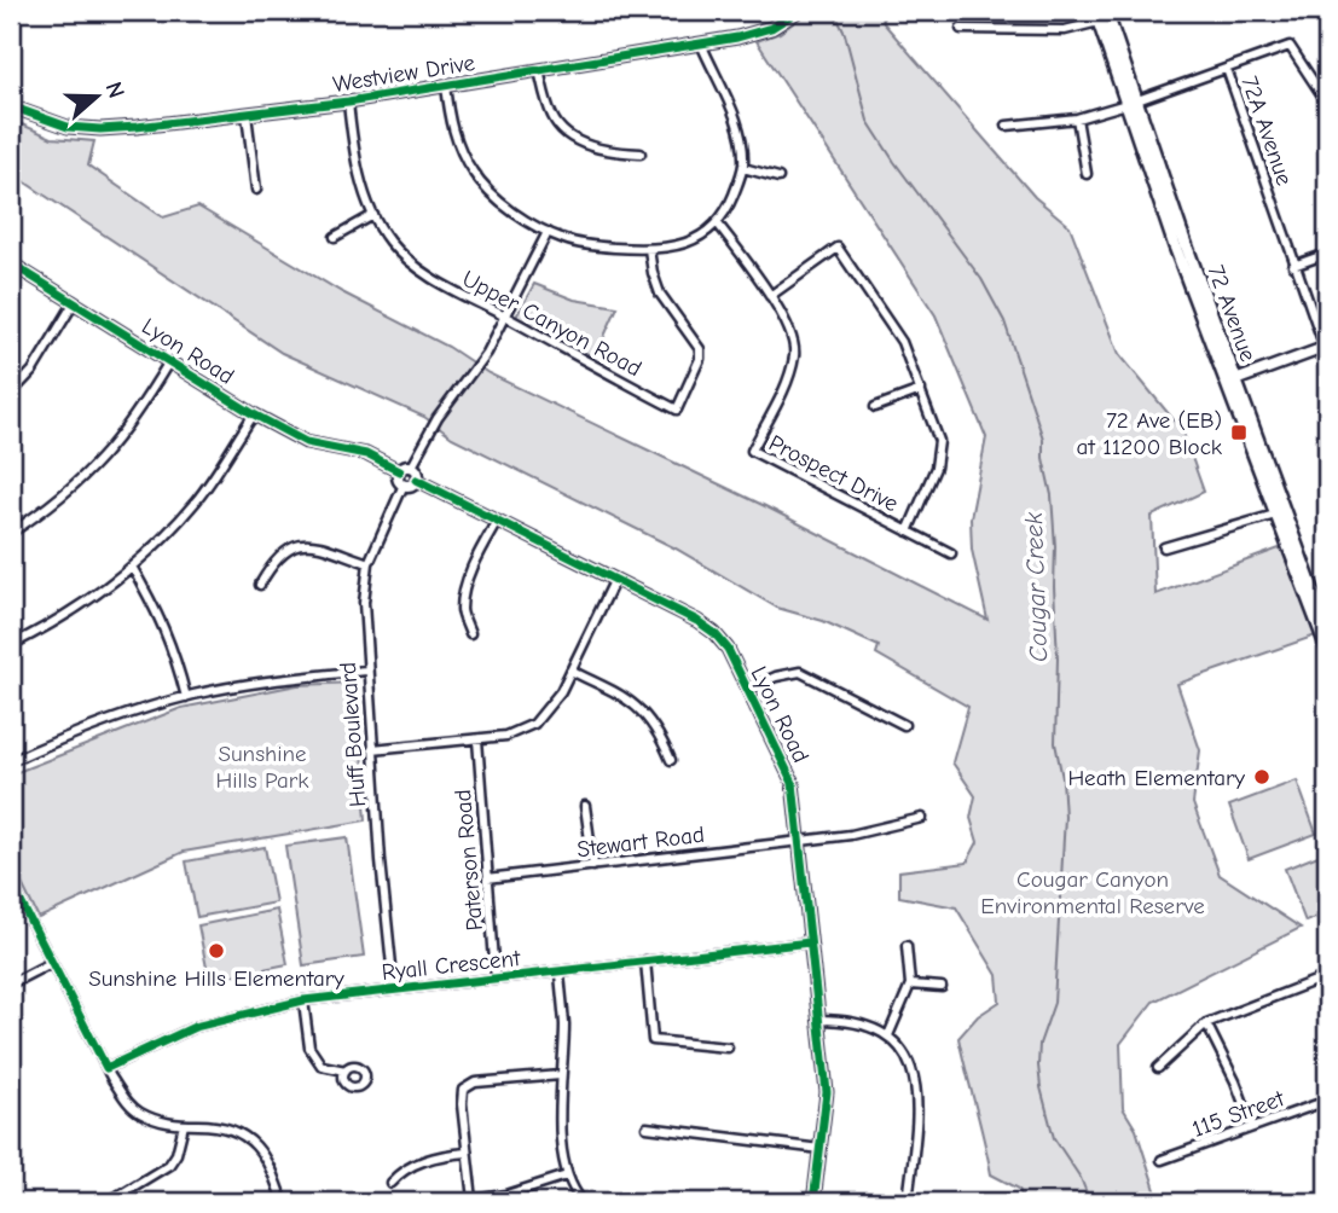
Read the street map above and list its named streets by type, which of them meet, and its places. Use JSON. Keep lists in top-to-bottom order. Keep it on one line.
{"streets":{"main road":["72 Avenue"],"street":["Westview Drive","72A Avenue","Upper Canyon Road","Lyon Road","Prospect Drive","Huff Boulevard","Stewart Road","Paterson Road","Ryall Crescent","115 Street"]},"crossings":[["Westview Drive","Upper Canyon Road"],["Lyon Road","Huff Boulevard"],["Lyon Road","Stewart Road"],["Lyon Road","Ryall Crescent"],["Huff Boulevard","Ryall Crescent"],["Stewart Road","Paterson Road"],["Paterson Road","Ryall Crescent"]],"water":["Cougar Creek"],"parks":["Sunshine Hills Park","Cougar Canyon Environmental Reserve"],"places":{"transit":["72 Ave (EB) at 11200 Block"],"other":["Heath Elementary","Sunshine Hills Elementary"]},"north":"right"}
